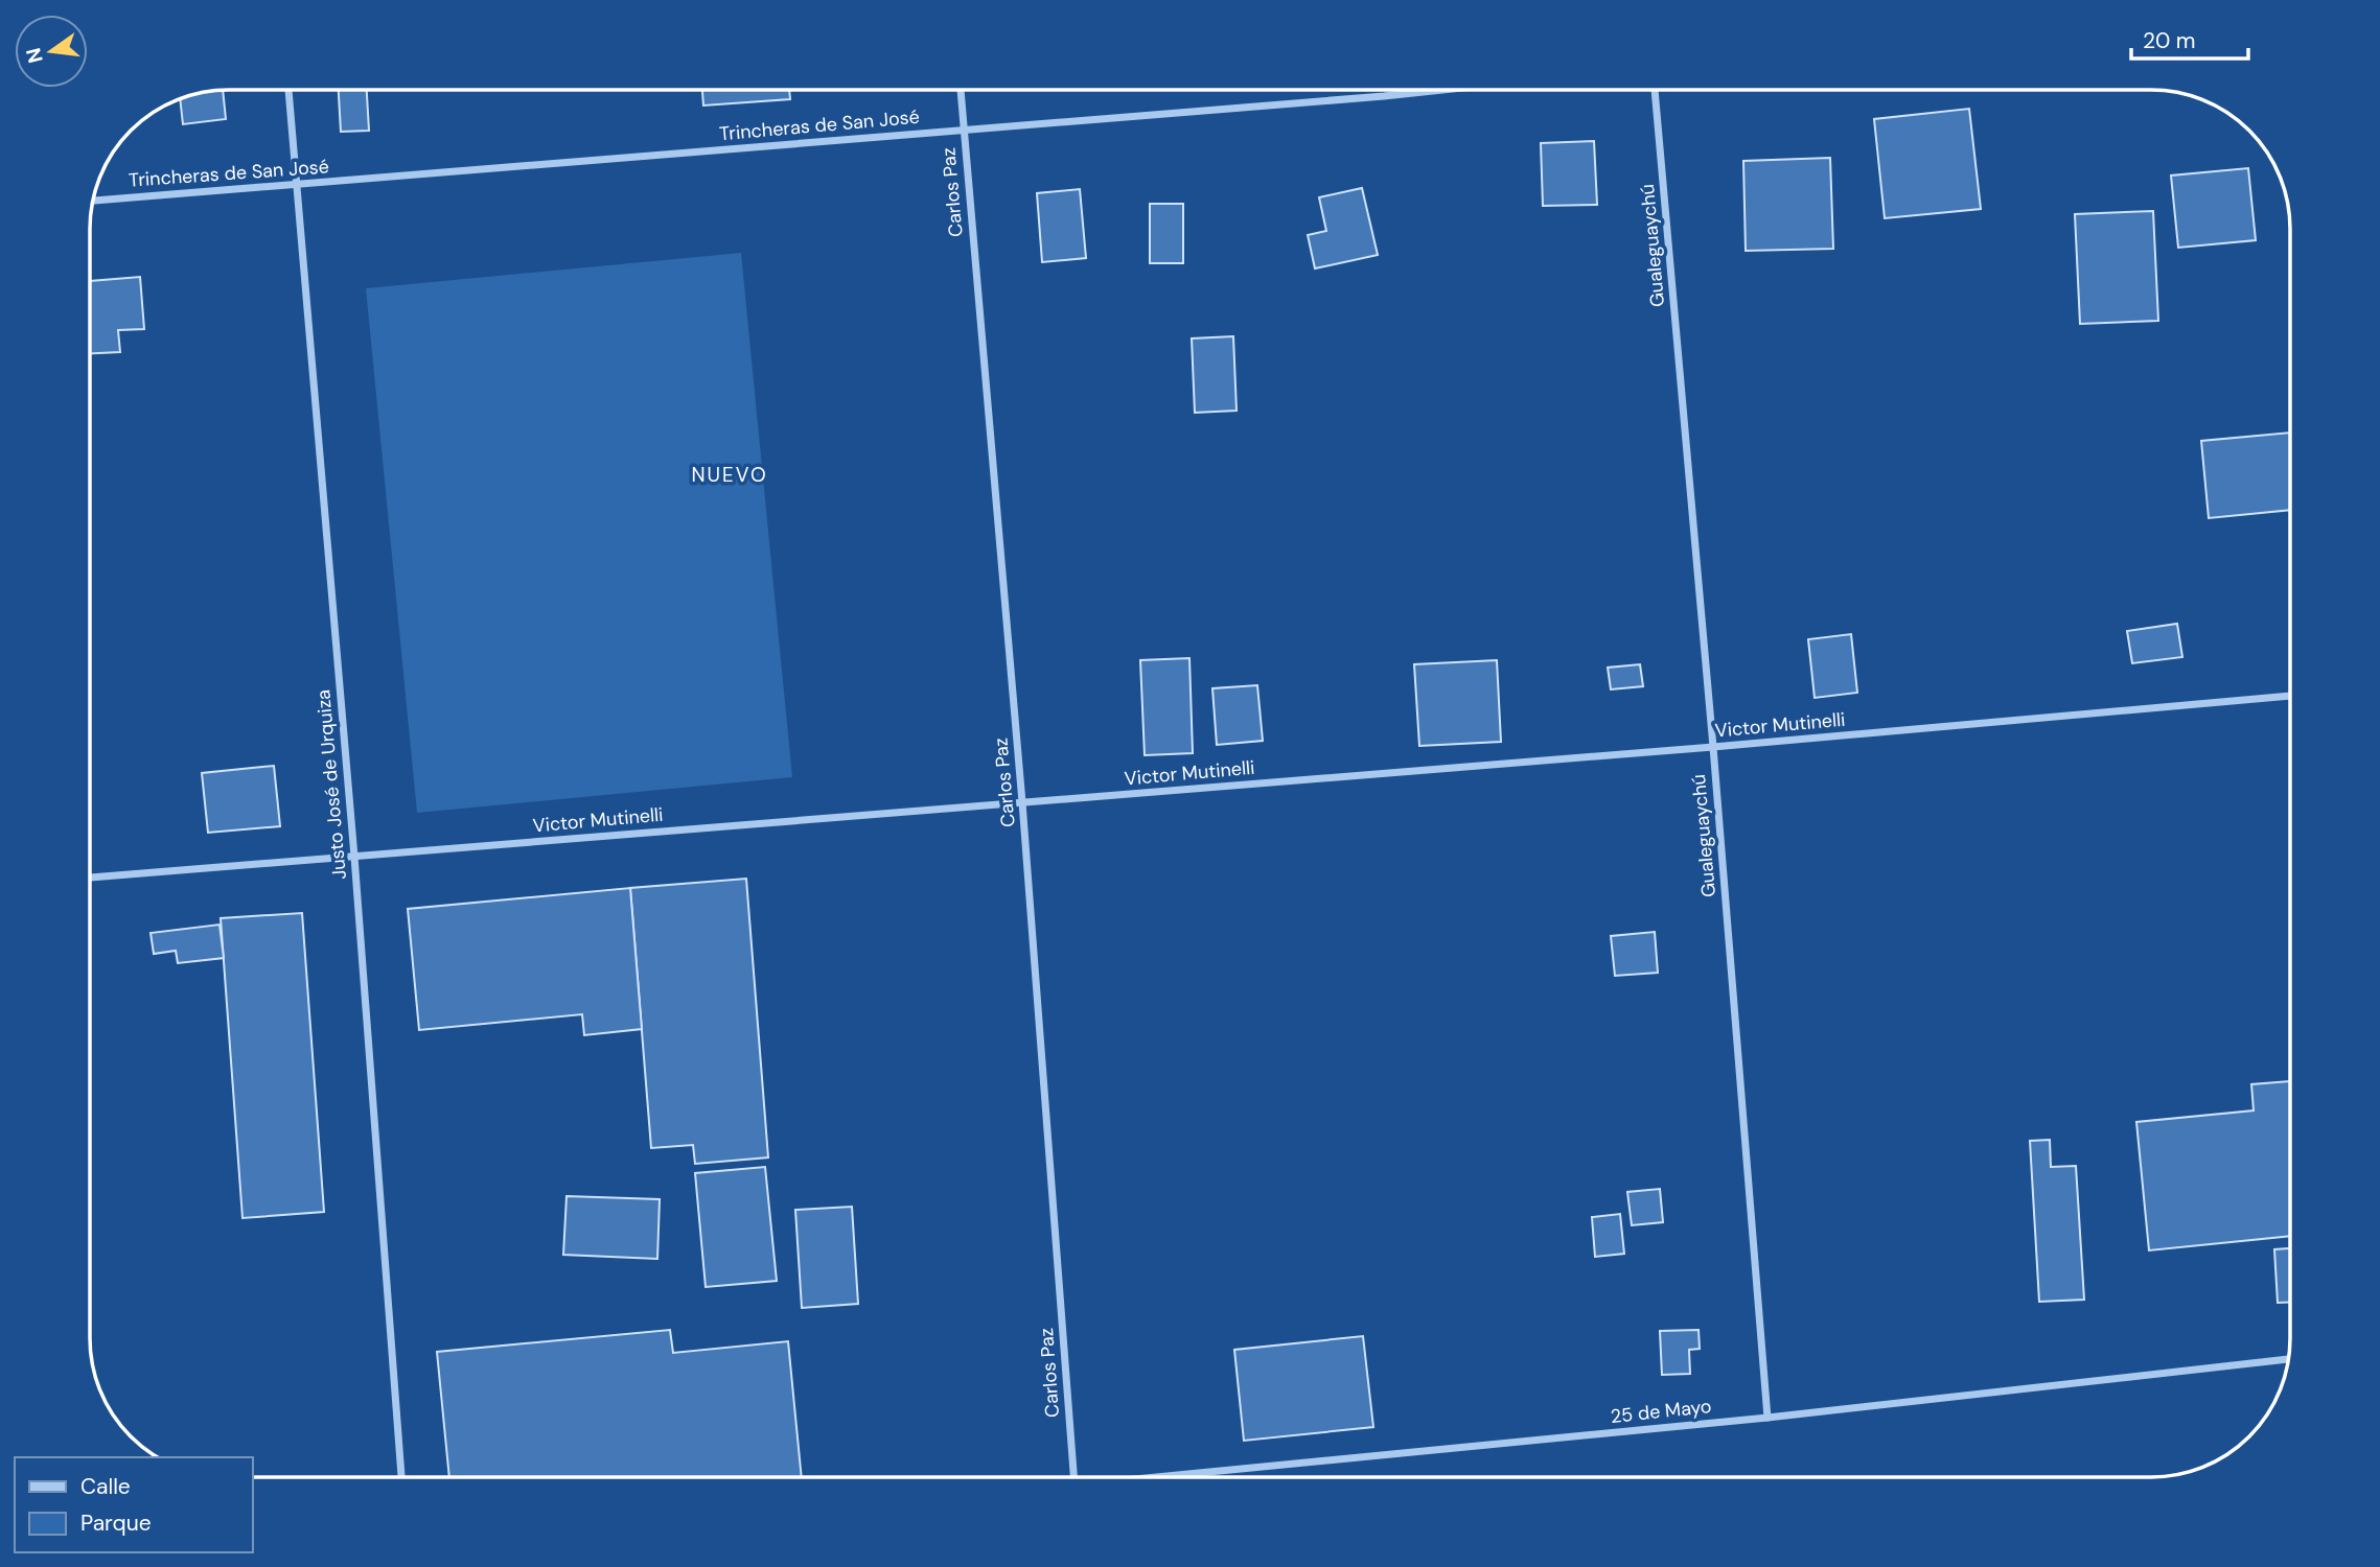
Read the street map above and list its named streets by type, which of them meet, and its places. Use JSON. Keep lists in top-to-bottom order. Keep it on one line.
{"streets":{"street":["Trincheras de San José","Carlos Paz","Gualeguaychú","Victor Mutinelli","Justo José de Urquiza","25 de Mayo"]},"crossings":[["Trincheras de San José","Carlos Paz"],["Trincheras de San José","Justo José de Urquiza"],["Carlos Paz","Victor Mutinelli"],["Gualeguaychú","Victor Mutinelli"],["Gualeguaychú","25 de Mayo"],["Victor Mutinelli","Justo José de Urquiza"]],"districts":["NUEVO"],"legend":["Calle","Parque"],"scale_bar":"20 m","north":"left"}
